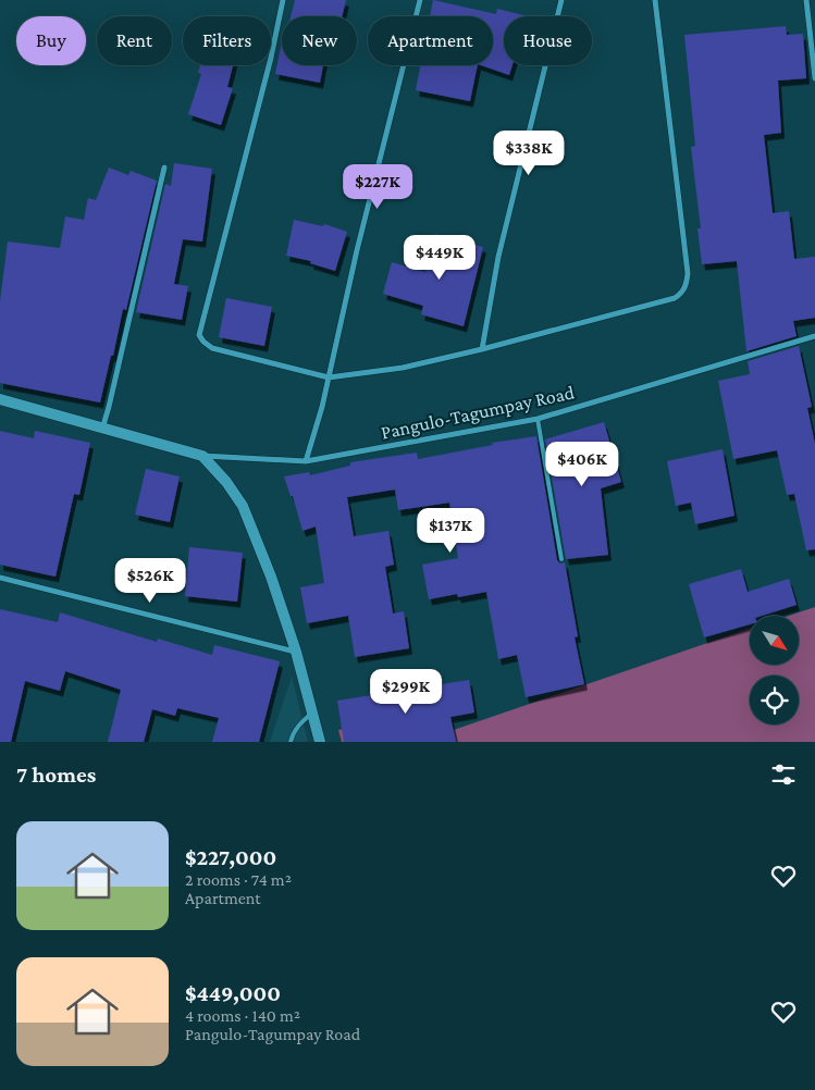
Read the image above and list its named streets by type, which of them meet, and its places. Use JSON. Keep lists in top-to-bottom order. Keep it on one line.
{"streets":{"street":["Pangulo-Tagumpay Road"]},"north":"bottom right","page":{"chip":["Buy","Rent","Filters","New","Apartment","House"],"price":["$338K","$227K","$449K","$406K","$137K","$526K","$299K"],"heading":"7 homes","list":[{"name":"$227,000","note":"2 rooms · 74 m² · Apartment"},{"name":"$449,000","note":"4 rooms · 140 m² · Pangulo-Tagumpay Road"}]}}
